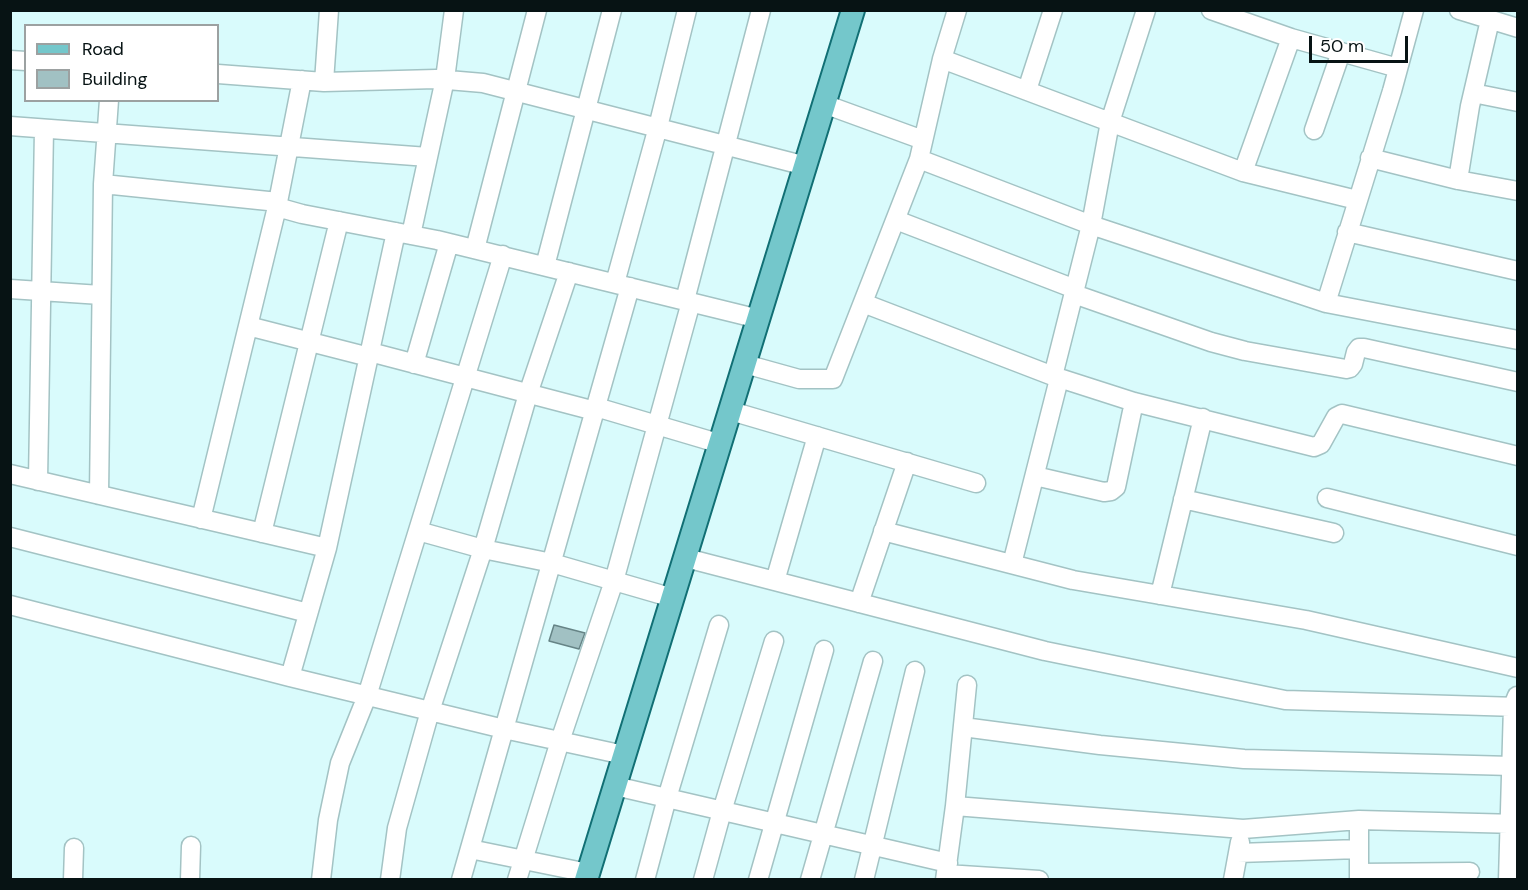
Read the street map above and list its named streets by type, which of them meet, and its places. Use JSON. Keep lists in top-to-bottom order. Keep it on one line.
{"legend":["Road","Building"],"scale_bar":"50 m"}
